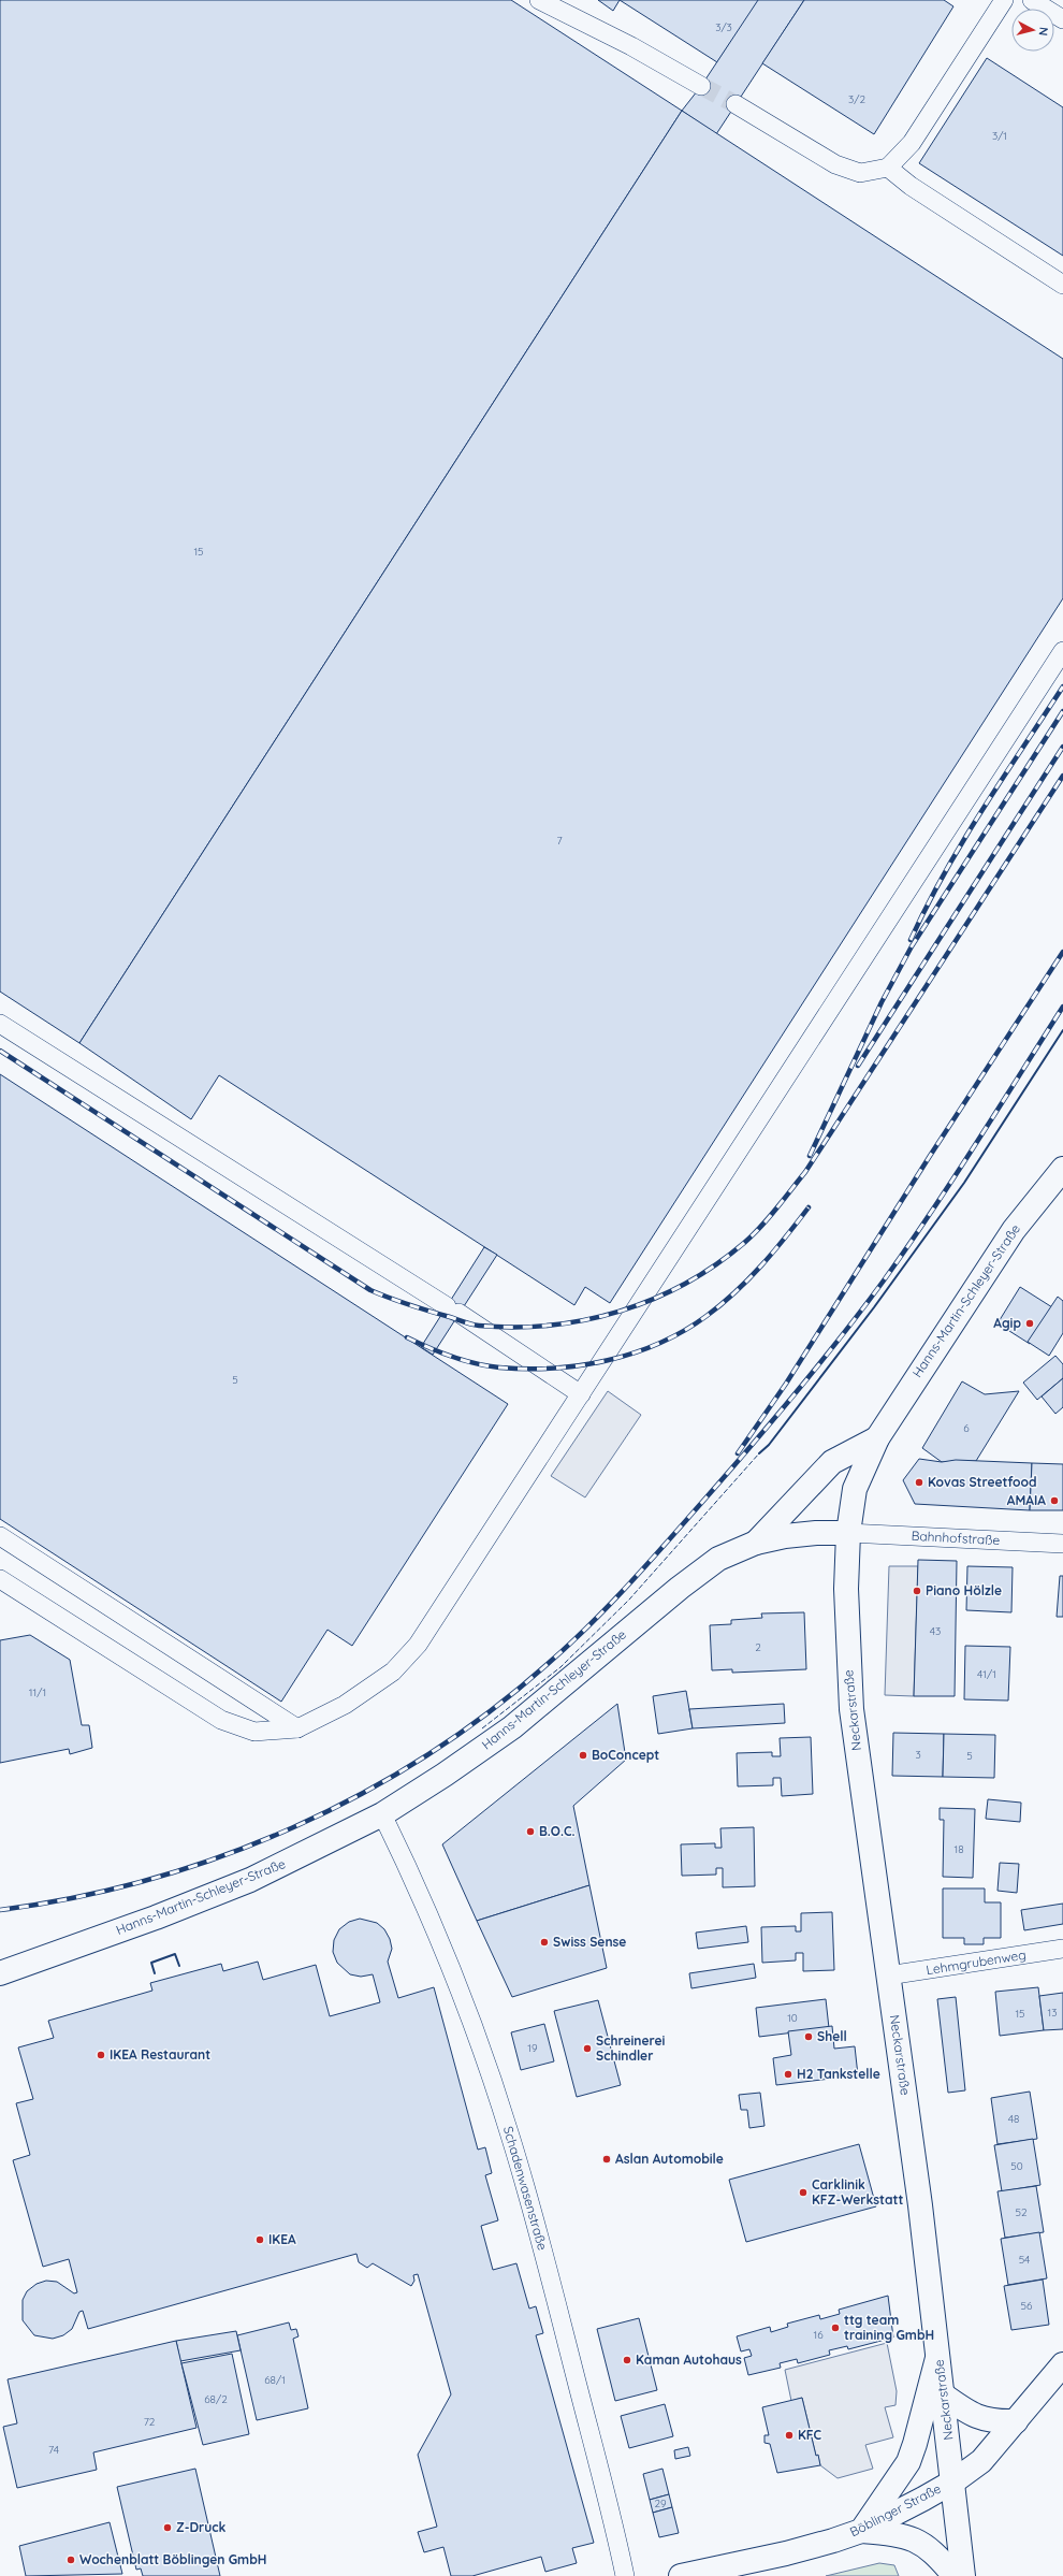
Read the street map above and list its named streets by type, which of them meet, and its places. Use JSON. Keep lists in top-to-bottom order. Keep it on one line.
{"streets":{"main road":["Hanns-Martin-Schleyer-Straße","Neckarstraße","Böblinger Straße"],"street":["Bahnhofstraße","Lehmgrubenweg","Schadenwasenstraße"]},"crossings":[["Hanns-Martin-Schleyer-Straße","Bahnhofstraße"],["Hanns-Martin-Schleyer-Straße","Neckarstraße"],["Hanns-Martin-Schleyer-Straße","Schadenwasenstraße"],["Bahnhofstraße","Neckarstraße"],["Neckarstraße","Lehmgrubenweg"],["Neckarstraße","Böblinger Straße"]],"places":["Agip","Kovas Streetfood","AMAIA","Piano Hölzle","BoConcept","B.O.C.","Swiss Sense","Shell","Schreinerei Schindler","IKEA Restaurant","H2 Tankstelle","Aslan Automobile","Carklinik KFZ-Werkstatt","IKEA","ttg team training GmbH","Kaman Autohaus","KFC","Z-Druck","Wochenblatt Böblingen GmbH"],"house_numbers":["3/3","3/2","3/1","15","7","5","6","43","2","41/1","11/1","3","5","18","13","15","10","19","48","50","52","54","56","16","68/1","68/2","72","74","29"],"north":"right"}
